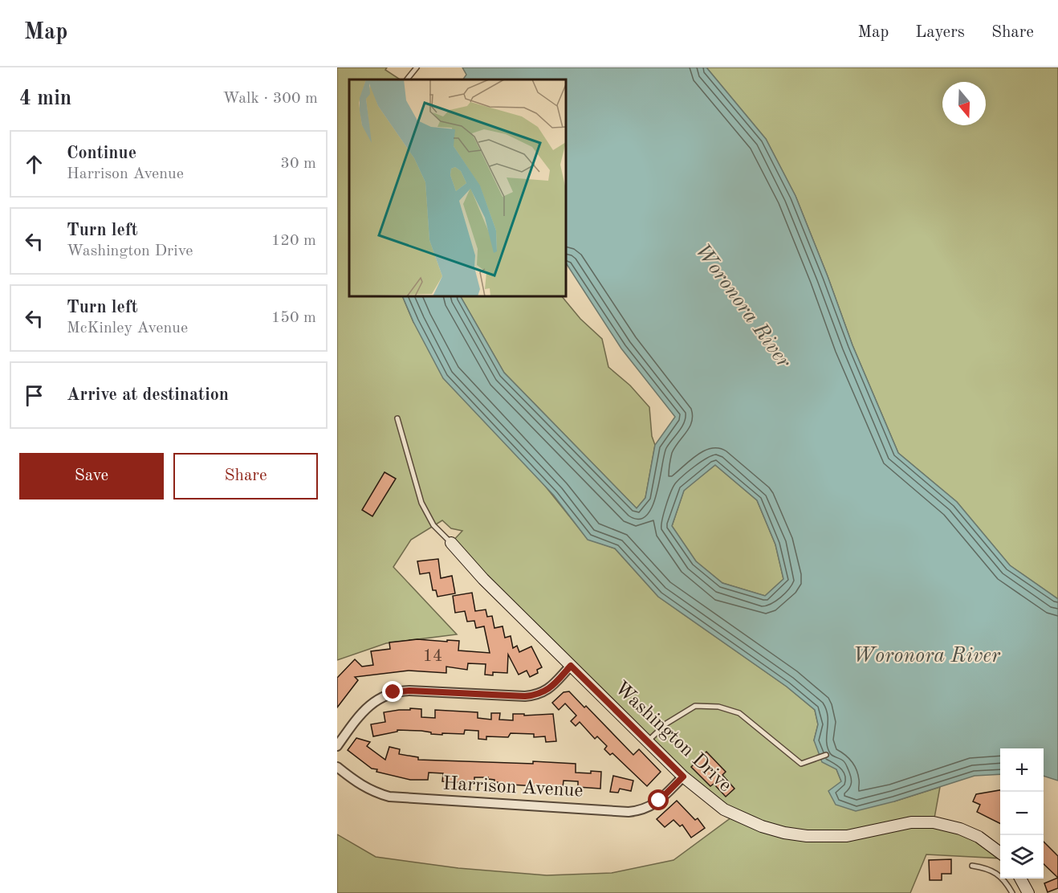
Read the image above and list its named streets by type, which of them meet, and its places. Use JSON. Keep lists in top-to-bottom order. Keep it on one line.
{"streets":{"street":["Washington Drive","Harrison Avenue"]},"crossings":[["Washington Drive","Harrison Avenue"]],"water":["Woronora River"],"house_numbers":["14"],"north":"bottom","page":{"header":"Map","nav":["Map","Layers","Share"],"heading":["4 min","Walk · 300 m"],"list":[["Continue","Harrison Avenue","30 m"],["Turn left","Washington Drive","120 m"],["Turn left","McKinley Avenue","150 m"],"Arrive at destination"],"buttons":["Save","Share"],"map_buttons":["+","−"]}}
